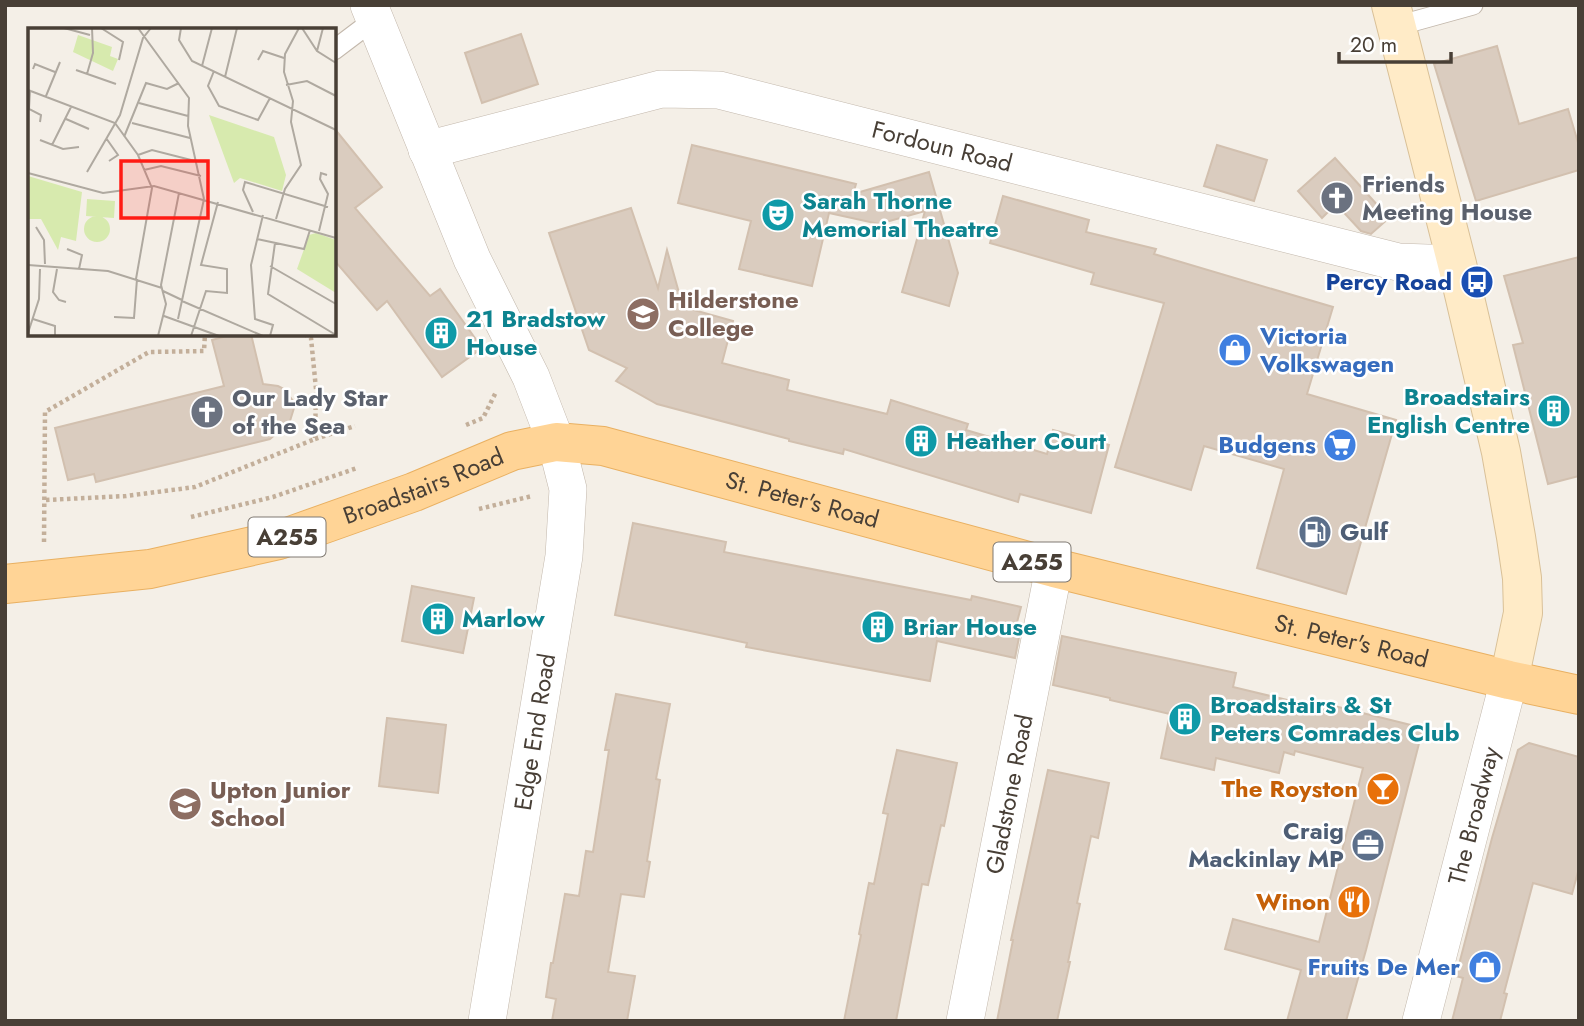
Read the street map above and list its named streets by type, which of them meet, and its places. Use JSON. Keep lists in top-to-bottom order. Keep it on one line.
{"streets":{"main road":["Broadstairs Road","St. Peter's Road","A255"],"street":["Fordoun Road","Edge End Road","Gladstone Road","The Broadway"]},"crossings":[["Broadstairs Road","St. Peter's Road"],["Broadstairs Road","Edge End Road"],["St. Peter's Road","A255"],["St. Peter's Road","Edge End Road"],["St. Peter's Road","Gladstone Road"],["St. Peter's Road","The Broadway"],["A255","The Broadway"]],"places":{"church":["Friends Meeting House","Our Lady Star of the Sea"],"theatre":["Sarah Thorne Memorial Theatre"],"bus stop":["Percy Road"],"school or university":["Hilderstone College","Upton Junior School"],"building":["21 Bradstow House","Broadstairs English Centre","Heather Court","Marlow","Briar House","Broadstairs & St Peters Comrades Club"],"shop":["Victoria Volkswagen","Fruits De Mer"],"supermarket":["Budgens"],"fuel station":["Gulf"],"bar":["The Royston"],"office":["Craig Mackinlay MP"],"restaurant":["Winon"]},"scale_bar":"20 m"}
